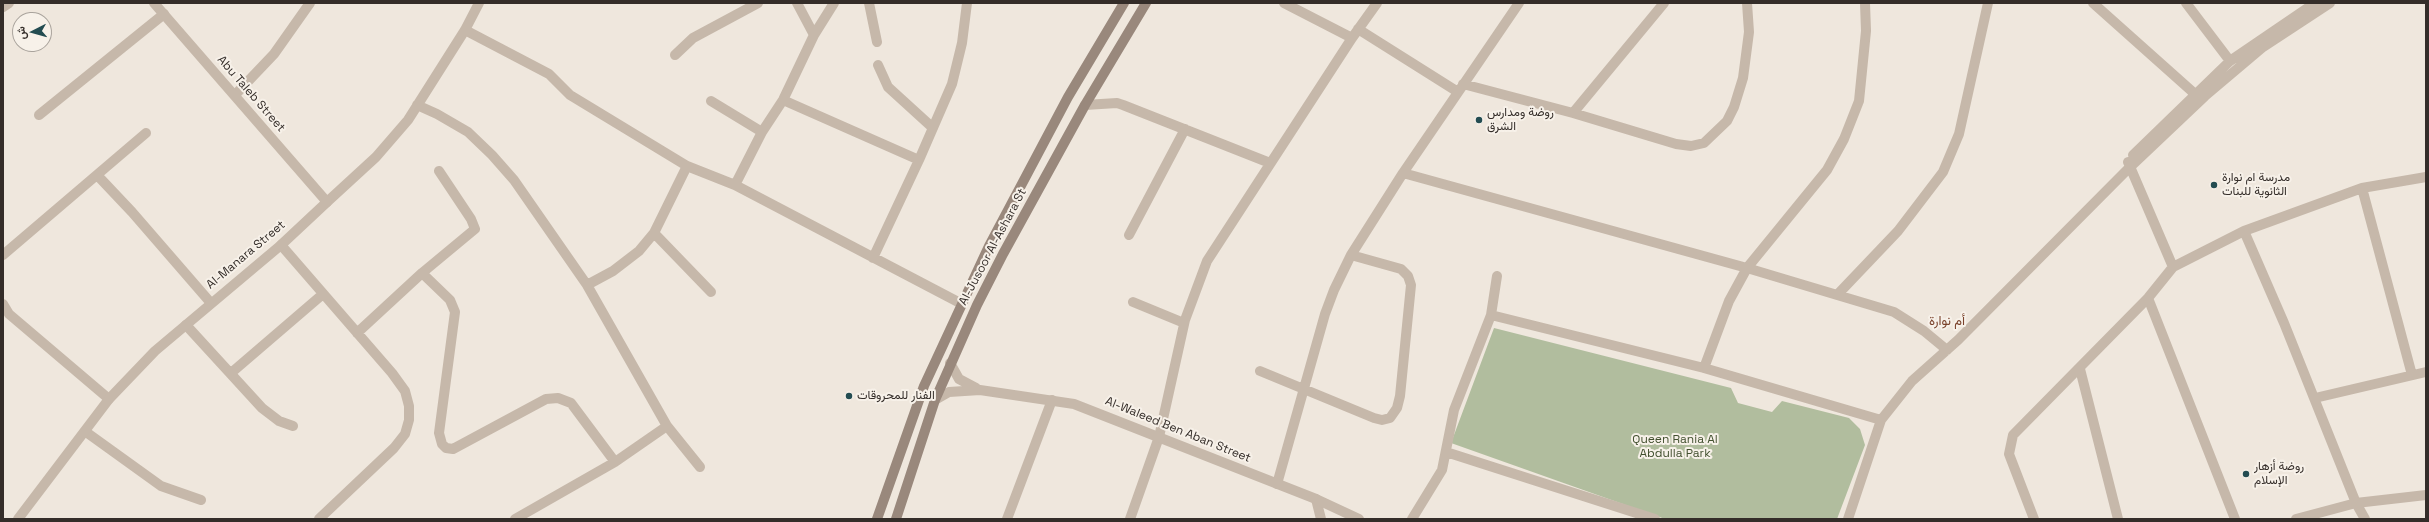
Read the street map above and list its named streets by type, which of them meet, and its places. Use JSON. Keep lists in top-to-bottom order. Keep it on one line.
{"streets":{"main road":["Al-Jusoor Al-Ashara St"],"street":["Abu Taleb Street","Al-Manara Street","Al-Waleed Ben Aban Street"]},"crossings":[["Abu Taleb Street","Al-Manara Street"],["Al-Jusoor Al-Ashara St","Al-Waleed Ben Aban Street"]],"districts":["أم نوارة"],"parks":["Queen Rania Al Abdulla Park"],"places":["روضة ومدارس الشرق","مدرسة ام نوارة الثانوية للبنات","الفنار للمحروقات","روضة أزهار الإسلام"],"north":"left"}
